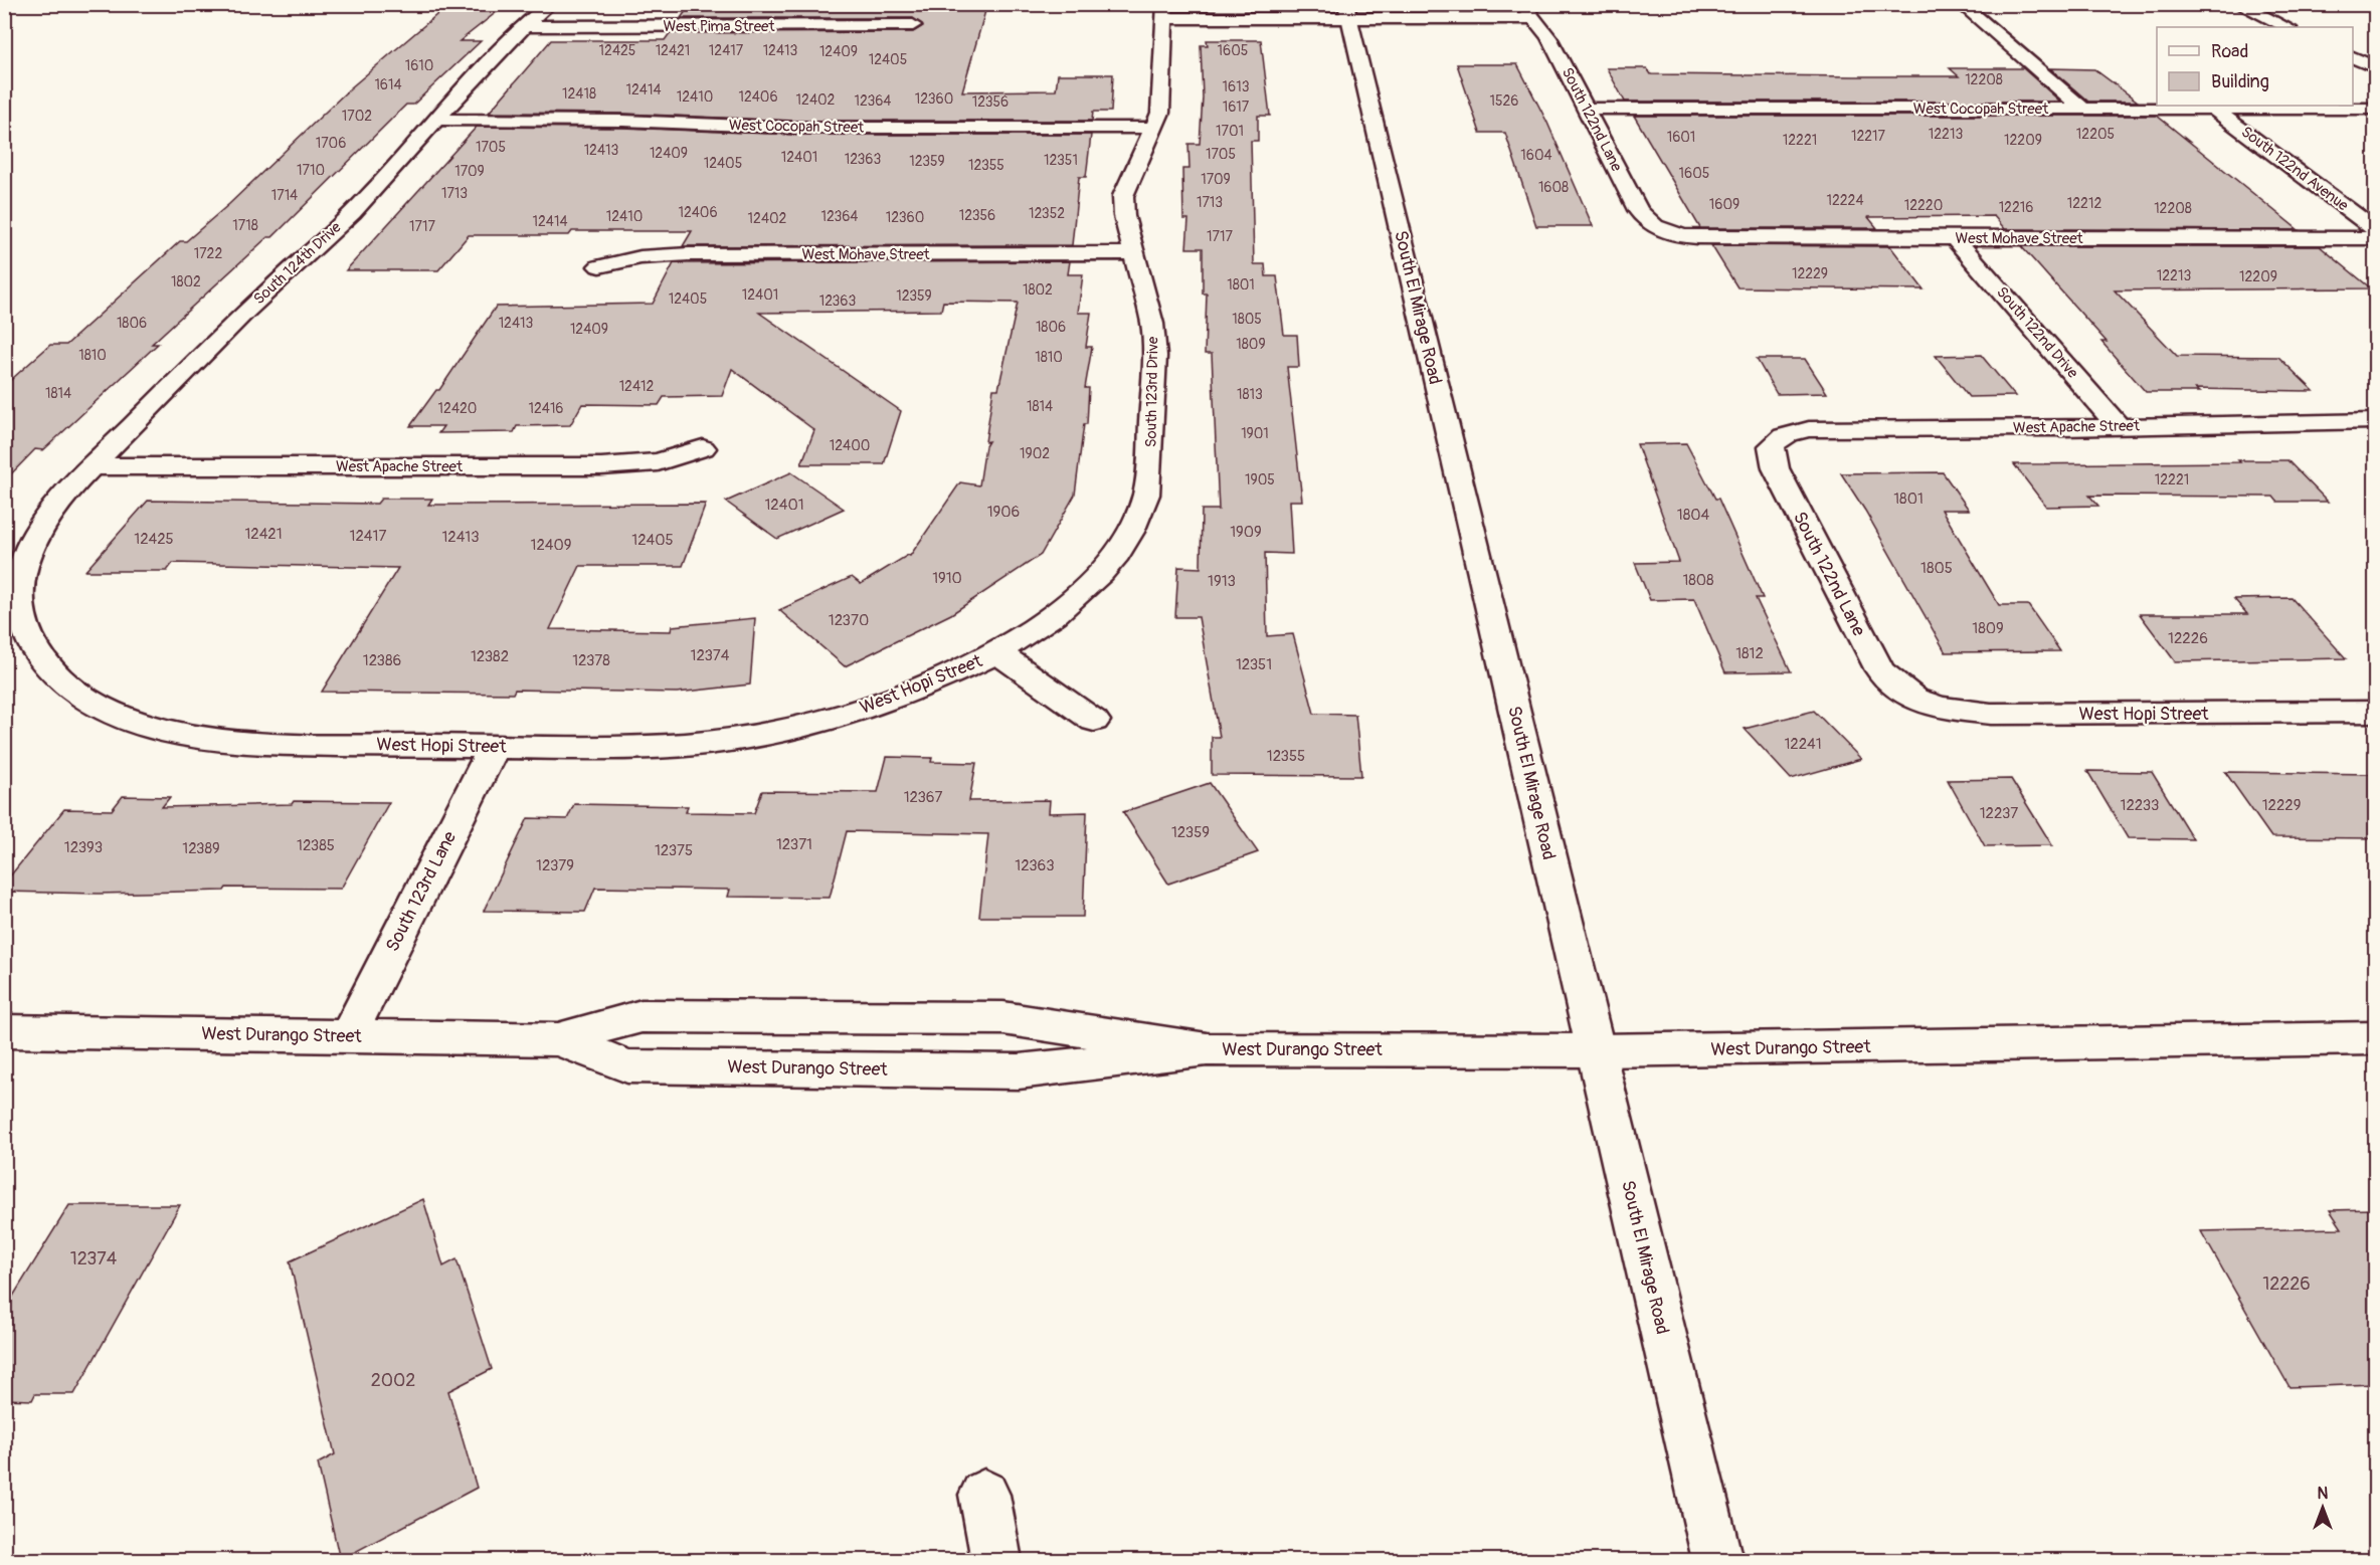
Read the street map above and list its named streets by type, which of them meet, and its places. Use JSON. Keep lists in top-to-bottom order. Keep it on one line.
{"streets":{"street":["West Pima Street","West Cocopah Street","South 122nd Lane","South 122nd Avenue","West Mohave Street","South 124th Drive","South El Mirage Road","South 122nd Drive","South 123rd Drive","West Apache Street","West Hopi Street","South 123rd Lane","West Durango Street"]},"crossings":[["West Pima Street","South 124th Drive"],["West Cocopah Street","South 122nd Lane"],["West Cocopah Street","South 122nd Avenue"],["West Cocopah Street","South 124th Drive"],["West Cocopah Street","South 123rd Drive"],["South 122nd Lane","West Mohave Street"],["South 122nd Lane","West Apache Street"],["South 122nd Lane","West Hopi Street"],["West Mohave Street","South 122nd Drive"],["West Mohave Street","South 123rd Drive"],["South 124th Drive","West Apache Street"],["South 124th Drive","West Hopi Street"],["South El Mirage Road","West Durango Street"],["South 122nd Drive","West Apache Street"],["South 123rd Drive","West Hopi Street"],["West Hopi Street","South 123rd Lane"],["South 123rd Lane","West Durango Street"]],"house_numbers":["12425","12421","12417","12413","1605","12409","12405","1610","12208","1614","1613","12414","12418","12410","12406","12360","12402","12364","1526","12356","1617","1702","1701","12213","12205","12217","1601","12221","12209","1706","1705","12413","12409","1705","1604","12401","12363","12351","12359","12405","12355","1710","1709","1605","1709","1608","1713","1714","12224","1713","12212","1609","12220","12216","12208","12406","12352","12356","12410","12364","12360","12402","12414","1718","1717","1717","1722","12229","12213","12209","1802","1801","1802","12401","12359","12405","12363","1805","1806","12413","1806","12409","1809","1810","1810","12412","1814","1813","1814","12420","12416","1901","12400","1902","1905","12221","1801","12401","1906","1804","1909","12421","12417","12413","12425","12405","12409","1805","1910","1808","1913","12370","1809","12226","1812","12374","12382","12386","12378","12351","12241","12355","12367","12233","12229","12237","12359","12371","12385","12393","12389","12375","12379","12363","12374","12226","2002"],"legend":["Road","Building"],"north":"top"}
